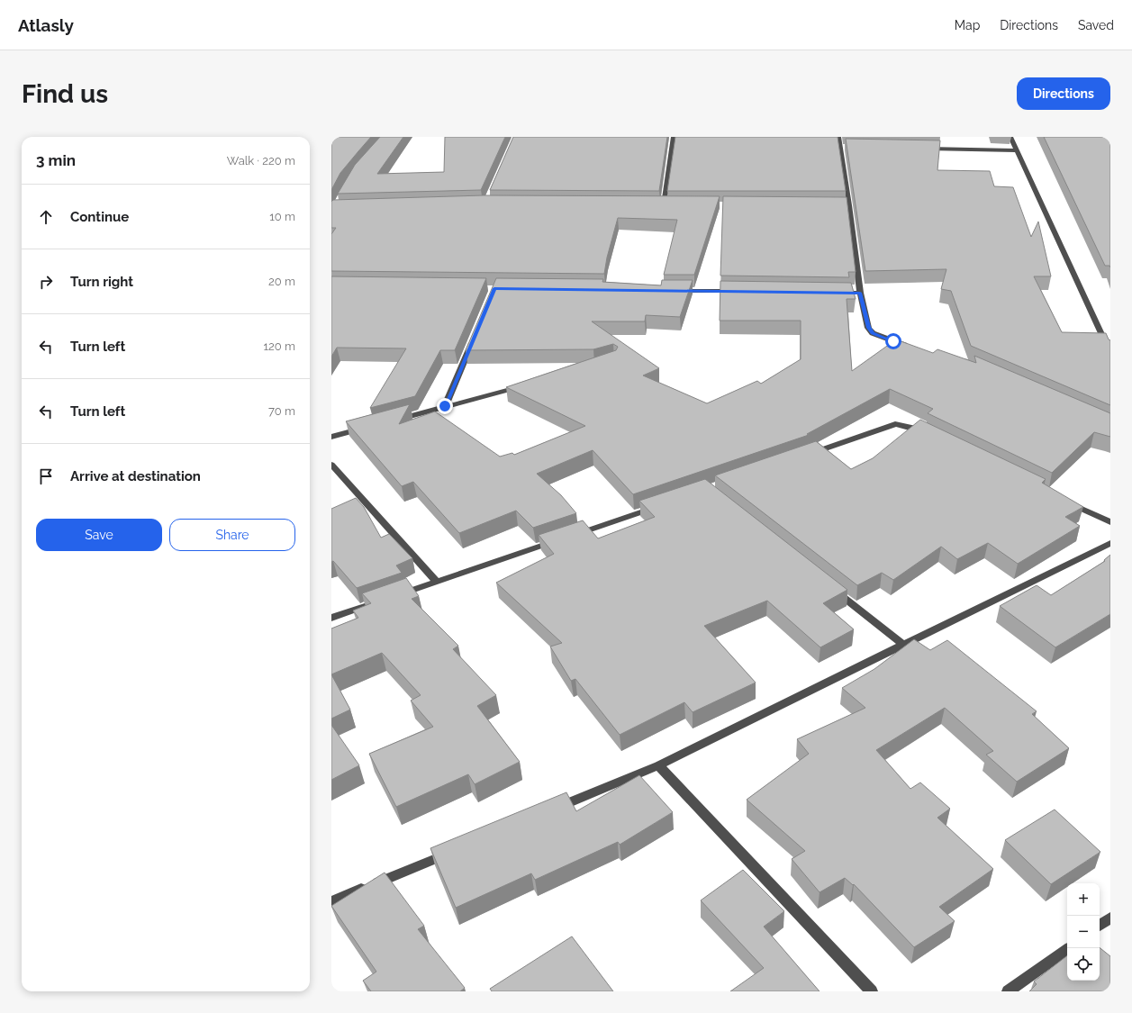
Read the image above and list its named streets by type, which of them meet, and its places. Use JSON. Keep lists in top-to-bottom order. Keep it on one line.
{"page":{"header":"Atlasly","nav":["Map","Directions","Saved"],"buttons":["Directions",["Save","Share"]],"title":"Find us","heading":["3 min","Walk · 220 m"],"list":[["Continue","10 m"],["Turn right","20 m"],["Turn left","120 m"],["Turn left","70 m"],"Arrive at destination"],"map_buttons":["+","−"]}}
